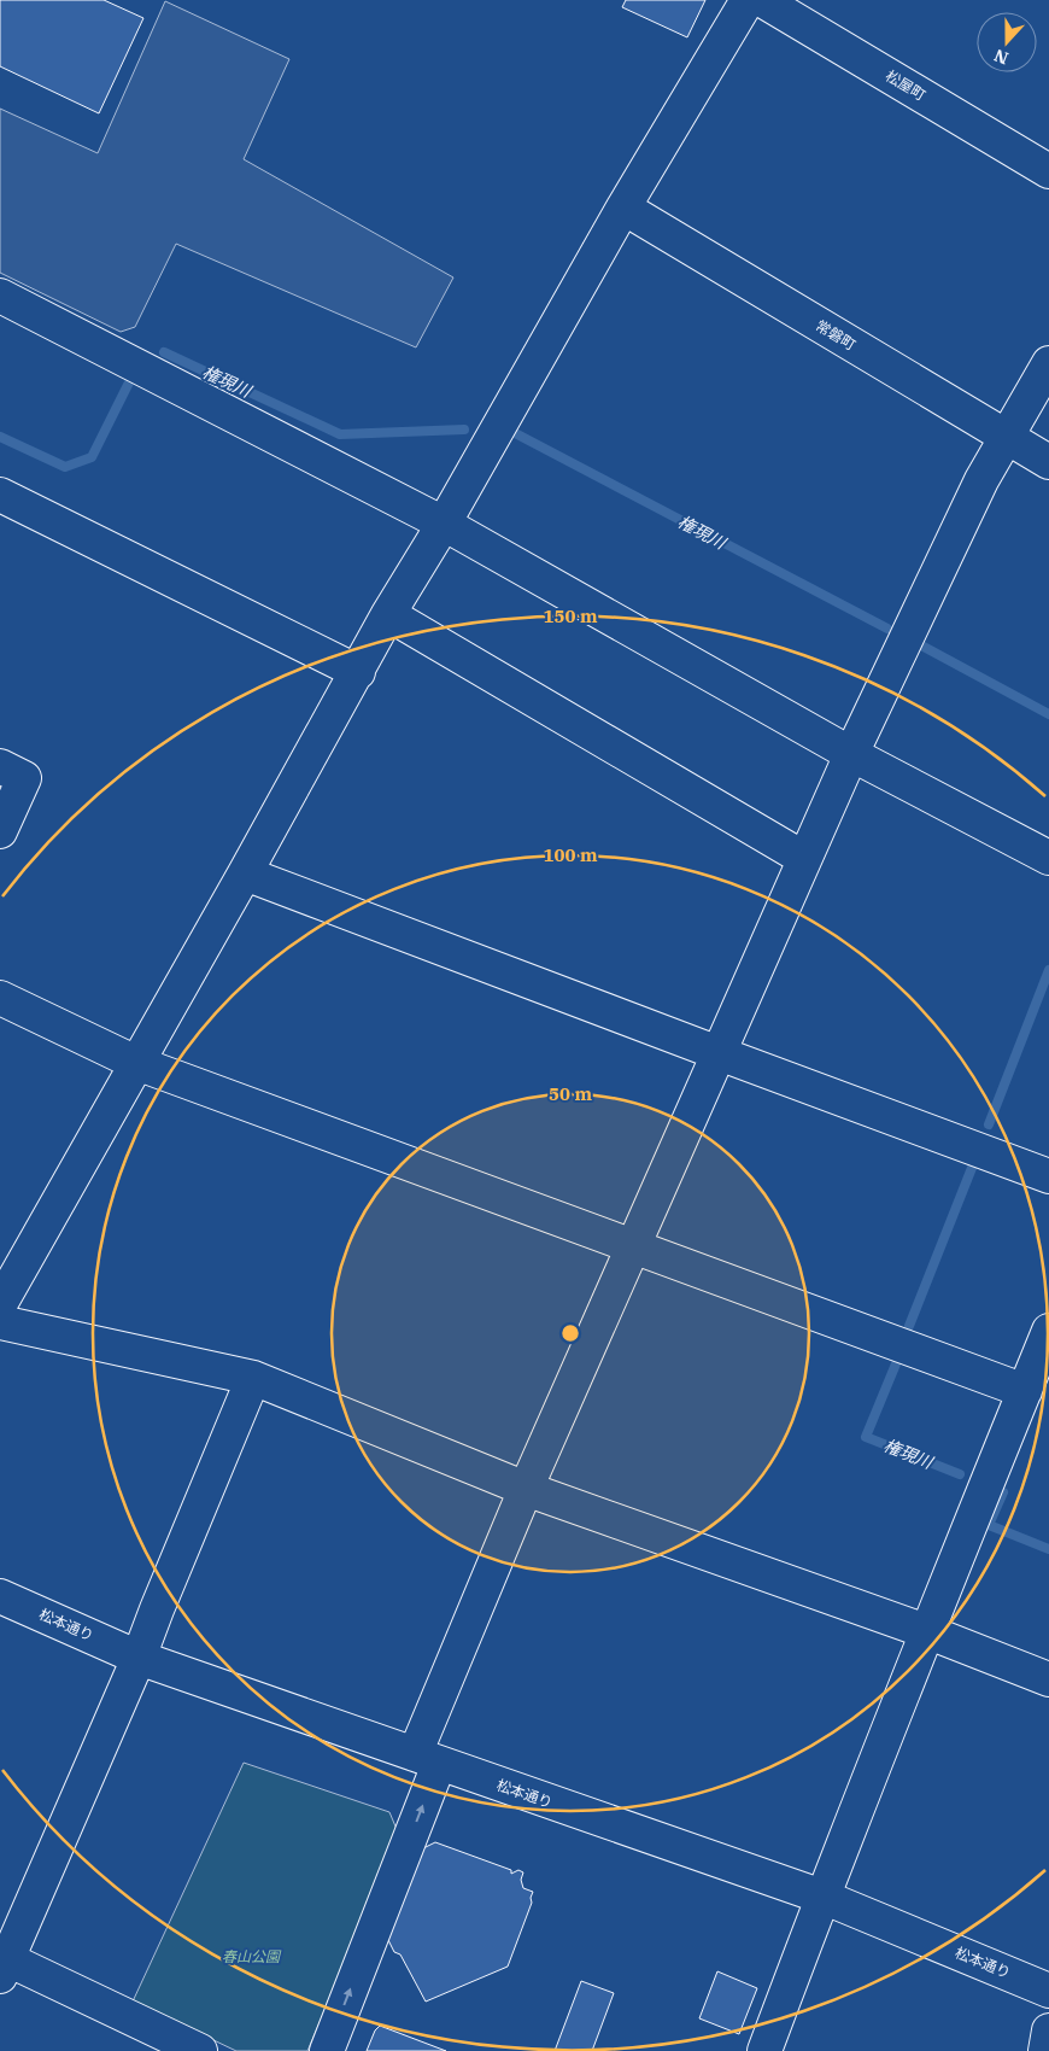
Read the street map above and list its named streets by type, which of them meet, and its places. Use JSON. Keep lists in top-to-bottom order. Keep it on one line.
{"streets":{"street":["松屋町","常磐町","松本通り"]},"water":["権現川"],"parks":["春山公園"],"north":"bottom","rings":["150 m","100 m","50 m"]}
